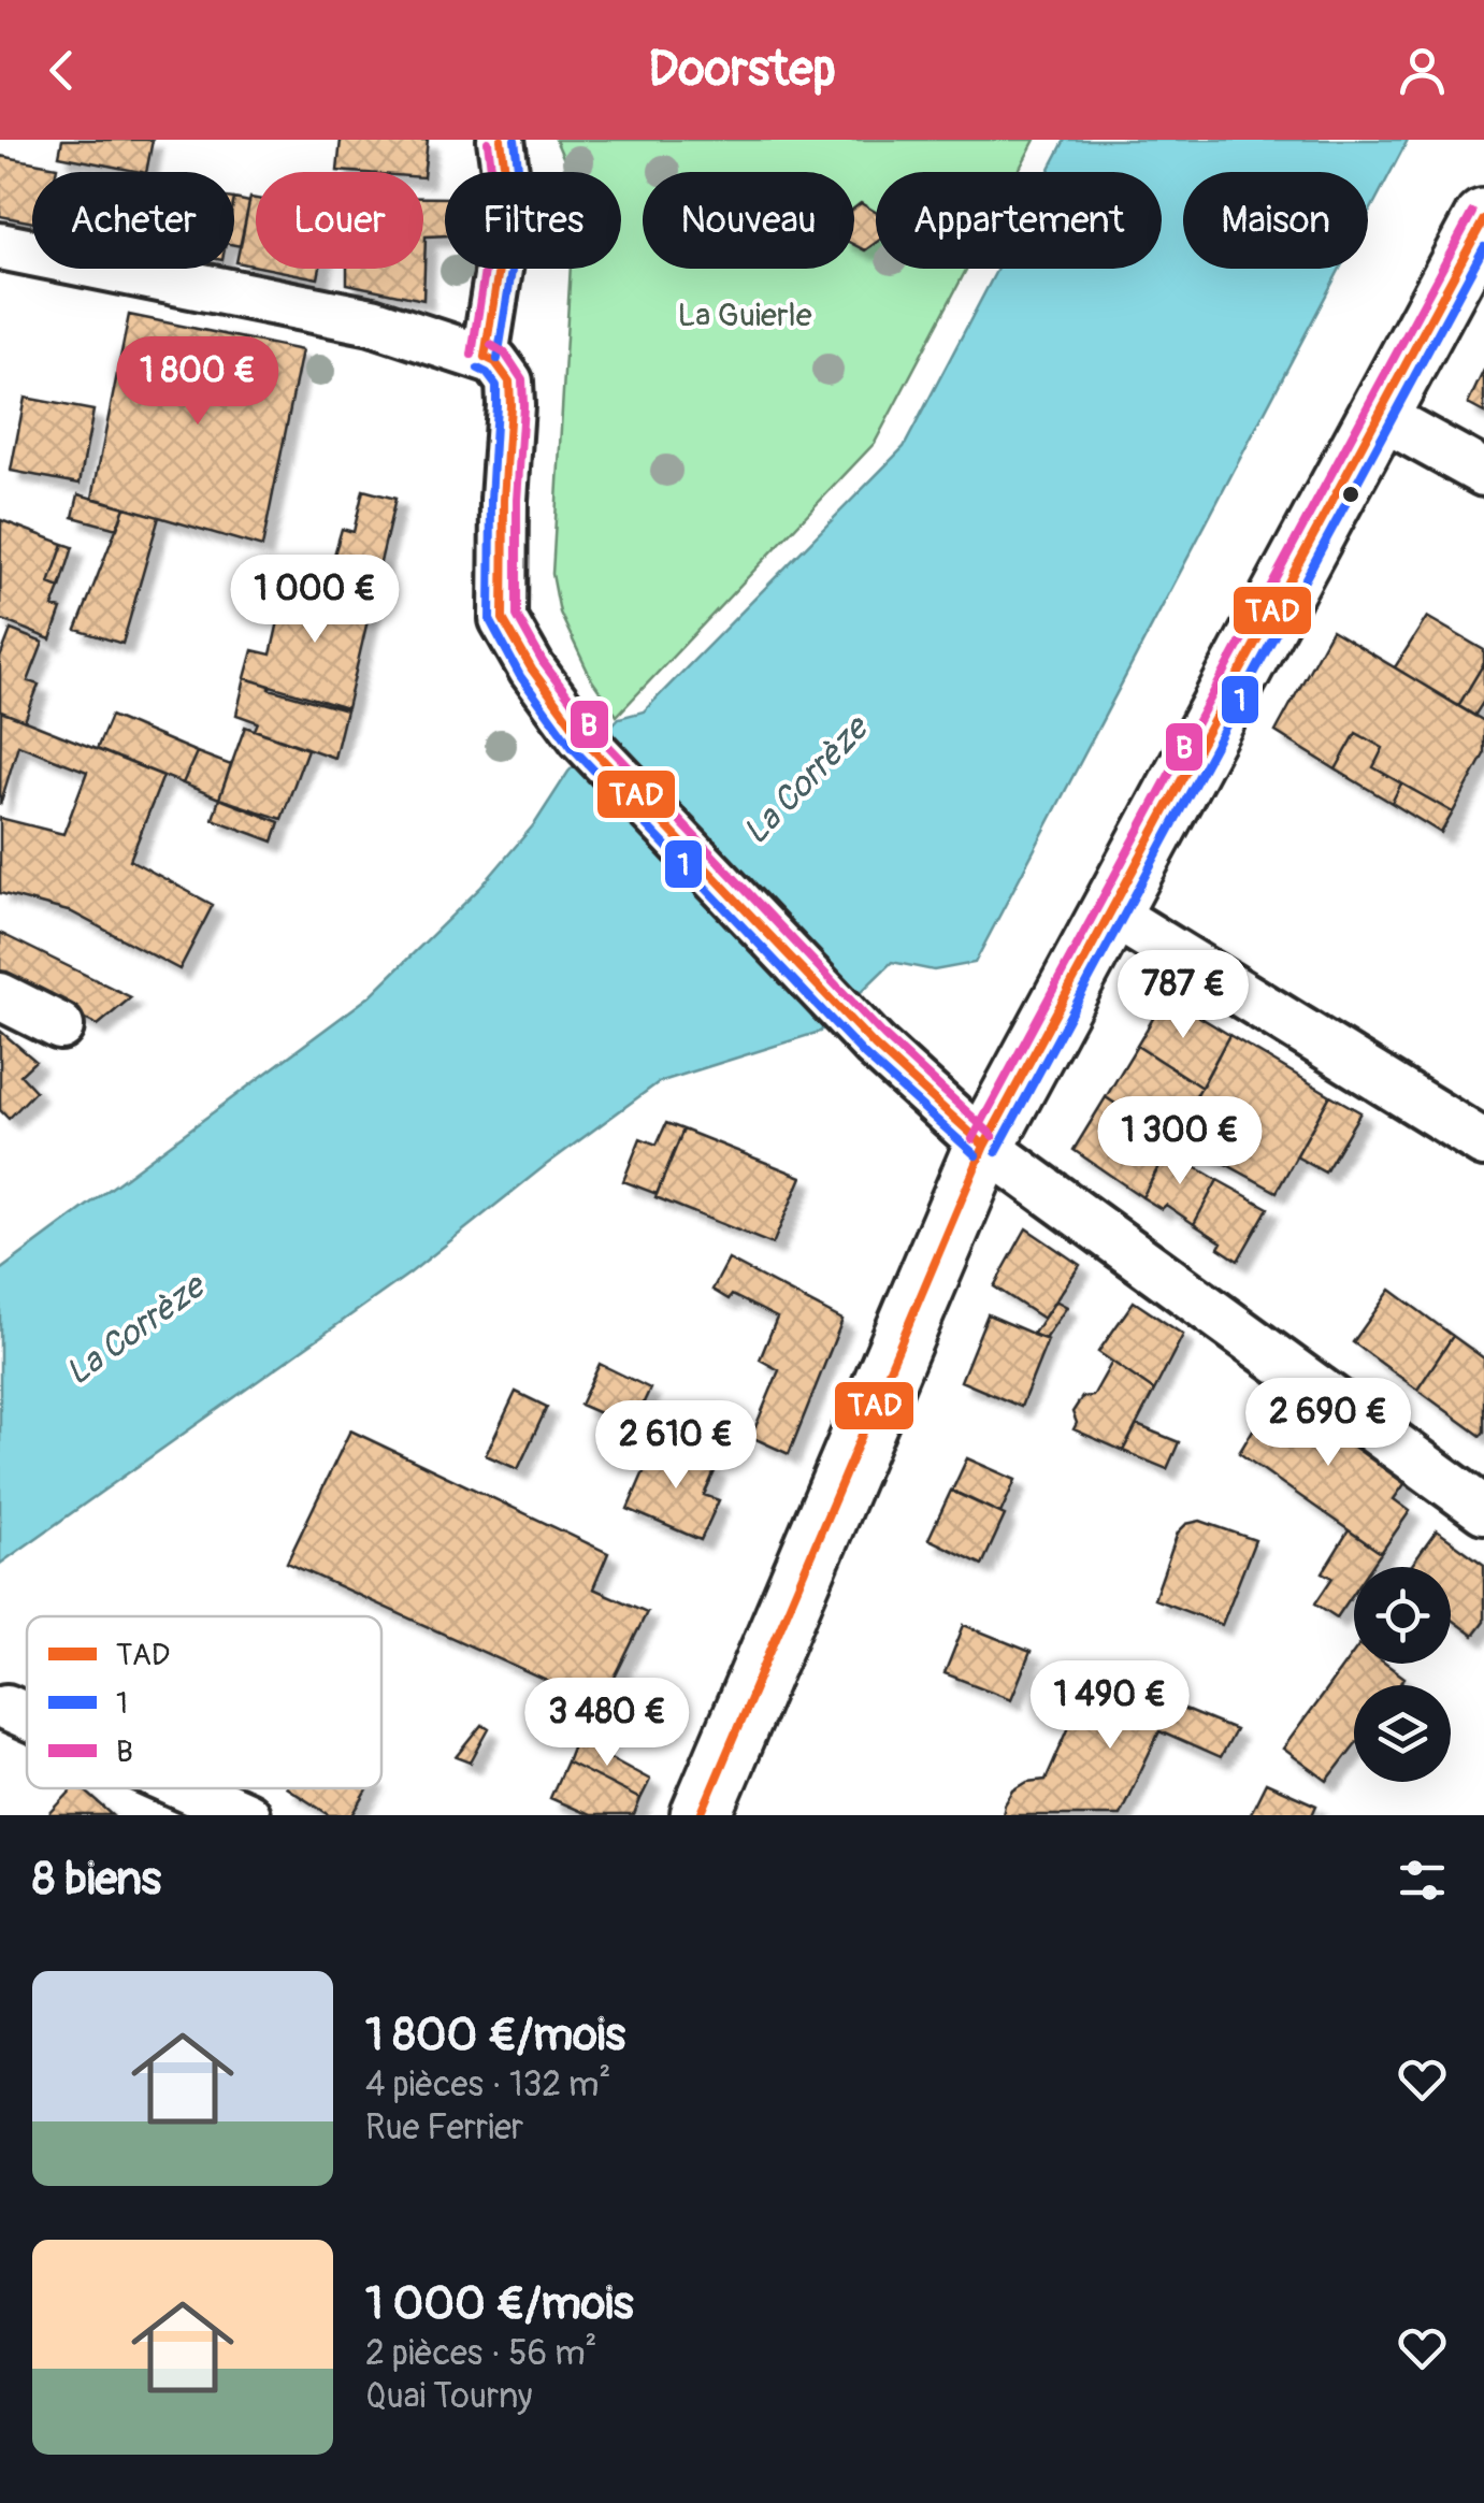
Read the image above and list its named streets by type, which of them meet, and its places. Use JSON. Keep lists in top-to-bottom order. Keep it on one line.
{"water":["La Corrèze"],"parks":["La Guierle"],"lines":["transit line TAD","transit line 1","transit line B"],"legend":["TAD","1","B"],"page":{"header":"Doorstep","chip":["Acheter","Louer","Filtres","Nouveau","Appartement","Maison"],"price":["1 800 €","1 000 €","787 €","1 300 €","2 690 €","2 610 €","1 490 €","3 480 €"],"heading":"8 biens","list":[{"name":"1 800 €/mois","note":"4 pièces · 132 m² · Rue Ferrier"},{"name":"1 000 €/mois","note":"2 pièces · 56 m² · Quai Tourny"}]}}
